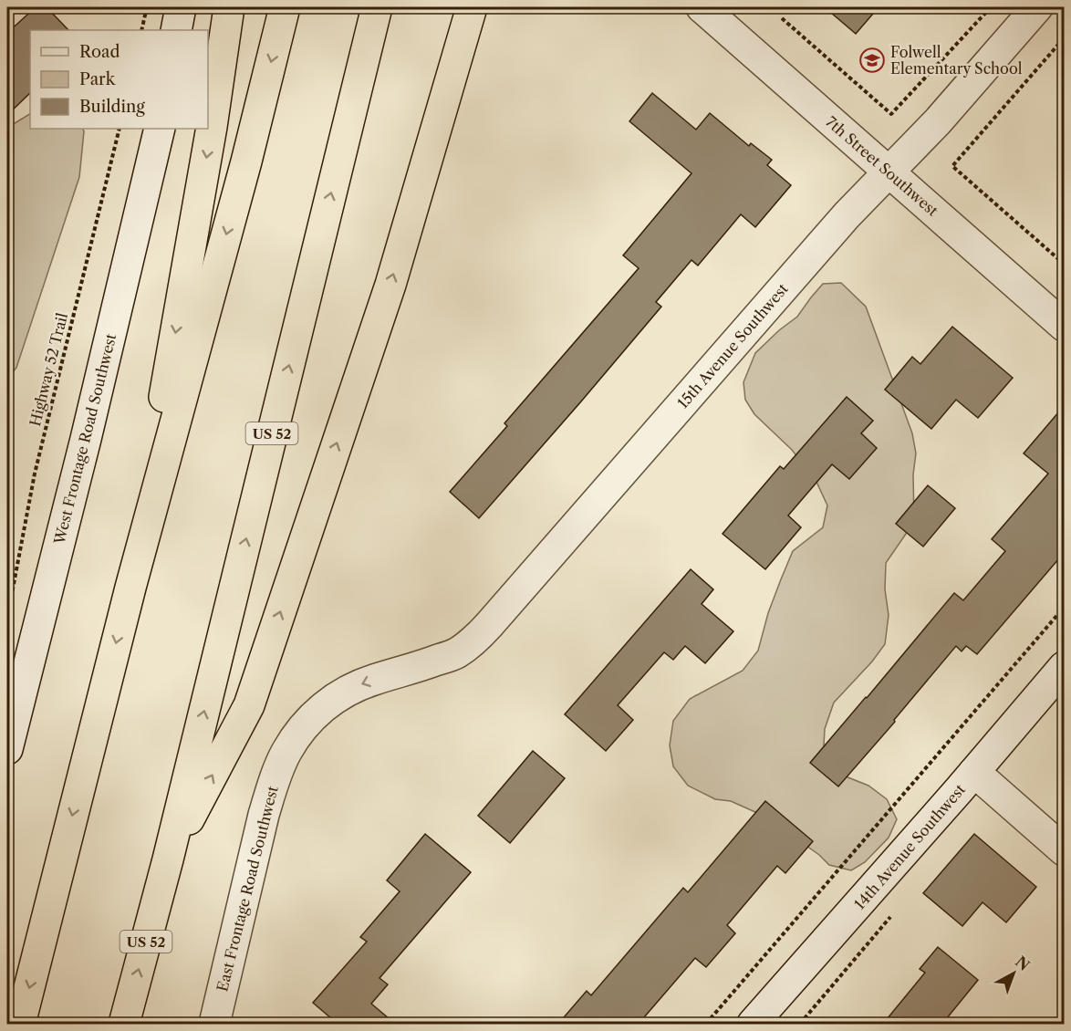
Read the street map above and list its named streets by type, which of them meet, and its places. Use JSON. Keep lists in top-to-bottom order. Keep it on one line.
{"streets":{"highway":["US 52"],"street":["7th Street Southwest","15th Avenue Southwest","West Frontage Road Southwest","14th Avenue Southwest","East Frontage Road Southwest"],"path":["Highway 52 Trail"]},"crossings":[["7th Street Southwest","15th Avenue Southwest"],["15th Avenue Southwest","East Frontage Road Southwest"]],"one_way":["East Frontage Road Southwest"],"places":{"school or university":["Folwell Elementary School"]},"legend":["Road","Park","Building"],"north":"top right"}
